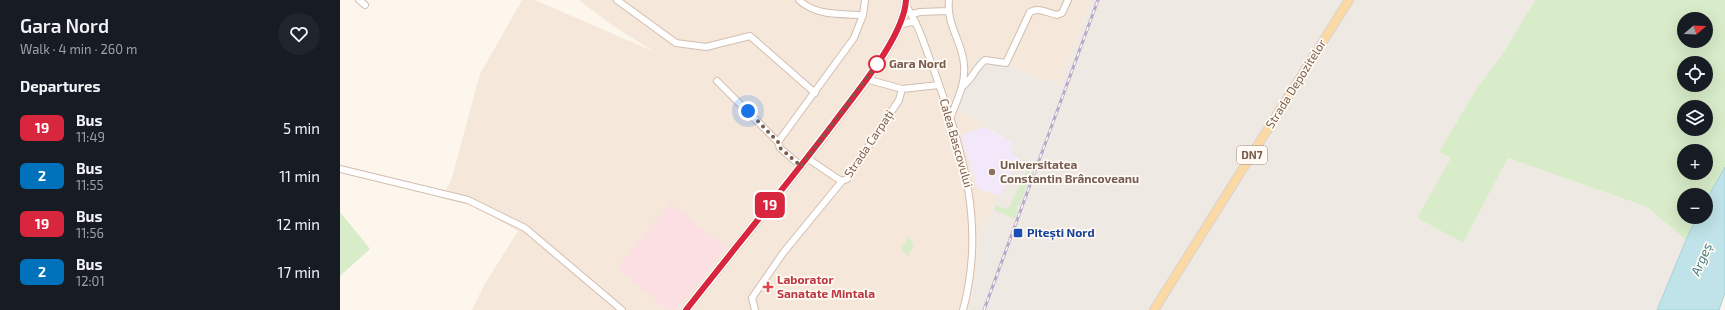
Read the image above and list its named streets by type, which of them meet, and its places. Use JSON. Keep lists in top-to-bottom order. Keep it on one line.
{"streets":{"main road":["Strada Depozitelor","DN7"],"street":["Calea Bascovului","Strada Carpați"]},"water":["Argeș"],"places":{"other":["Gara Nord","Universitatea Constantin Brâncoveanu"],"transit":["Pitești Nord"],"health":["Laborator Sanatate Mintala"]},"lines":["bus line 19"],"north":"right","page":{"heading":[["Gara Nord","Walk · 4 min · 260 m"],"Departures"],"on_map":"19","map_buttons":["+","−"],"list":[{"mark":"19","name":"Bus","note":"11:49","value":"5 min"},{"mark":"2","name":"Bus","note":"11:55","value":"11 min"},{"mark":"19","name":"Bus","note":"11:56","value":"12 min"},{"mark":"2","name":"Bus","note":"12:01","value":"17 min"}]}}
